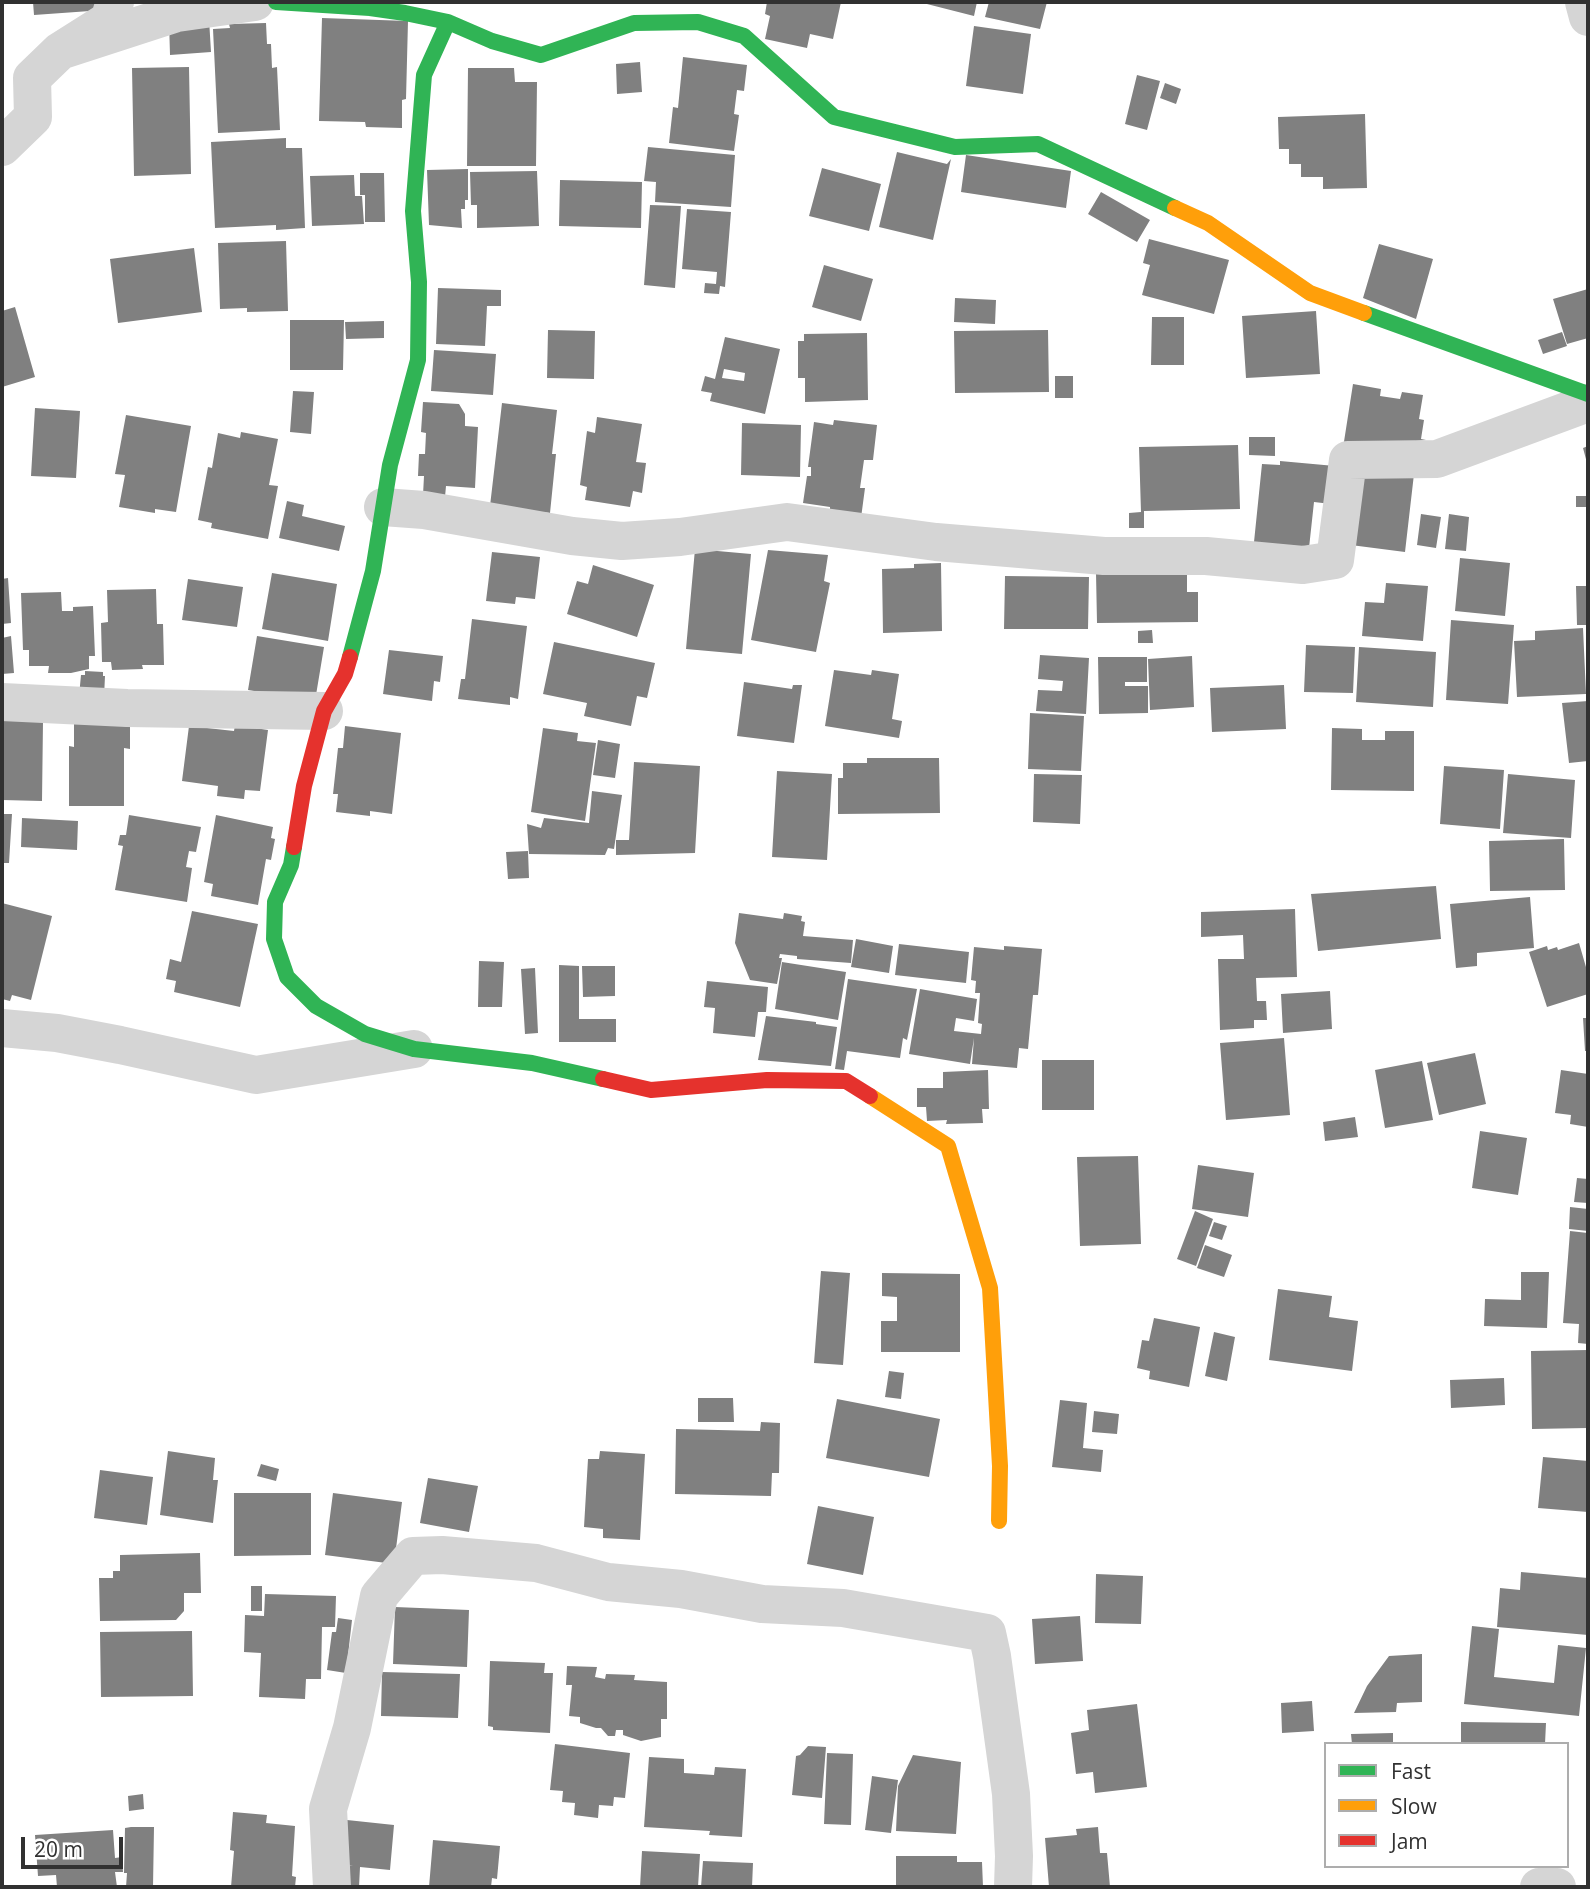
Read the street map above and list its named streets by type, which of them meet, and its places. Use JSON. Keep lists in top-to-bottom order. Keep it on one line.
{"legend":["Fast","Slow","Jam"],"scale_bar":"20 m"}
